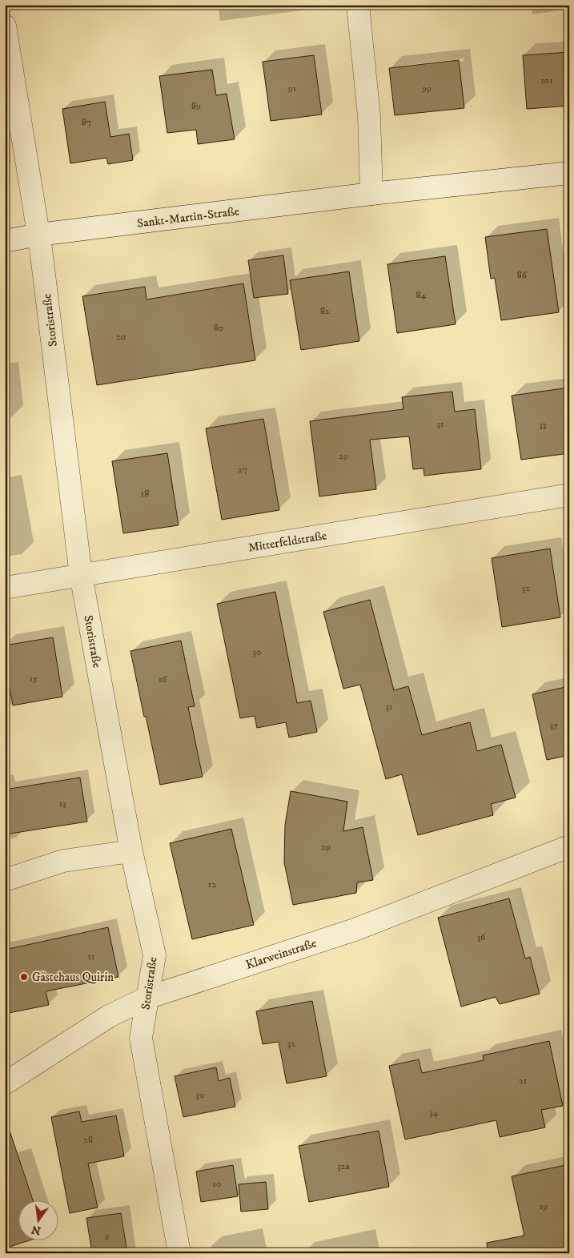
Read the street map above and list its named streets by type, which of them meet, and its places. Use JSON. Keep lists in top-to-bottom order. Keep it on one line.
{"streets":{"street":["Sankt-Martin-Straße","Storistraße","Mitterfeldstraße","Klarweinstraße"]},"crossings":[["Sankt-Martin-Straße","Storistraße"],["Storistraße","Mitterfeldstraße"],["Storistraße","Klarweinstraße"]],"places":["Gästehaus Quirin"],"house_numbers":["101","91","99","89","87","86","84","82","80","20","31","33","29","27","18","32","30","15","16","31","35","13","29","12","36","11","32","21","30","34","28","32a","10","19","9"],"north":"bottom"}
